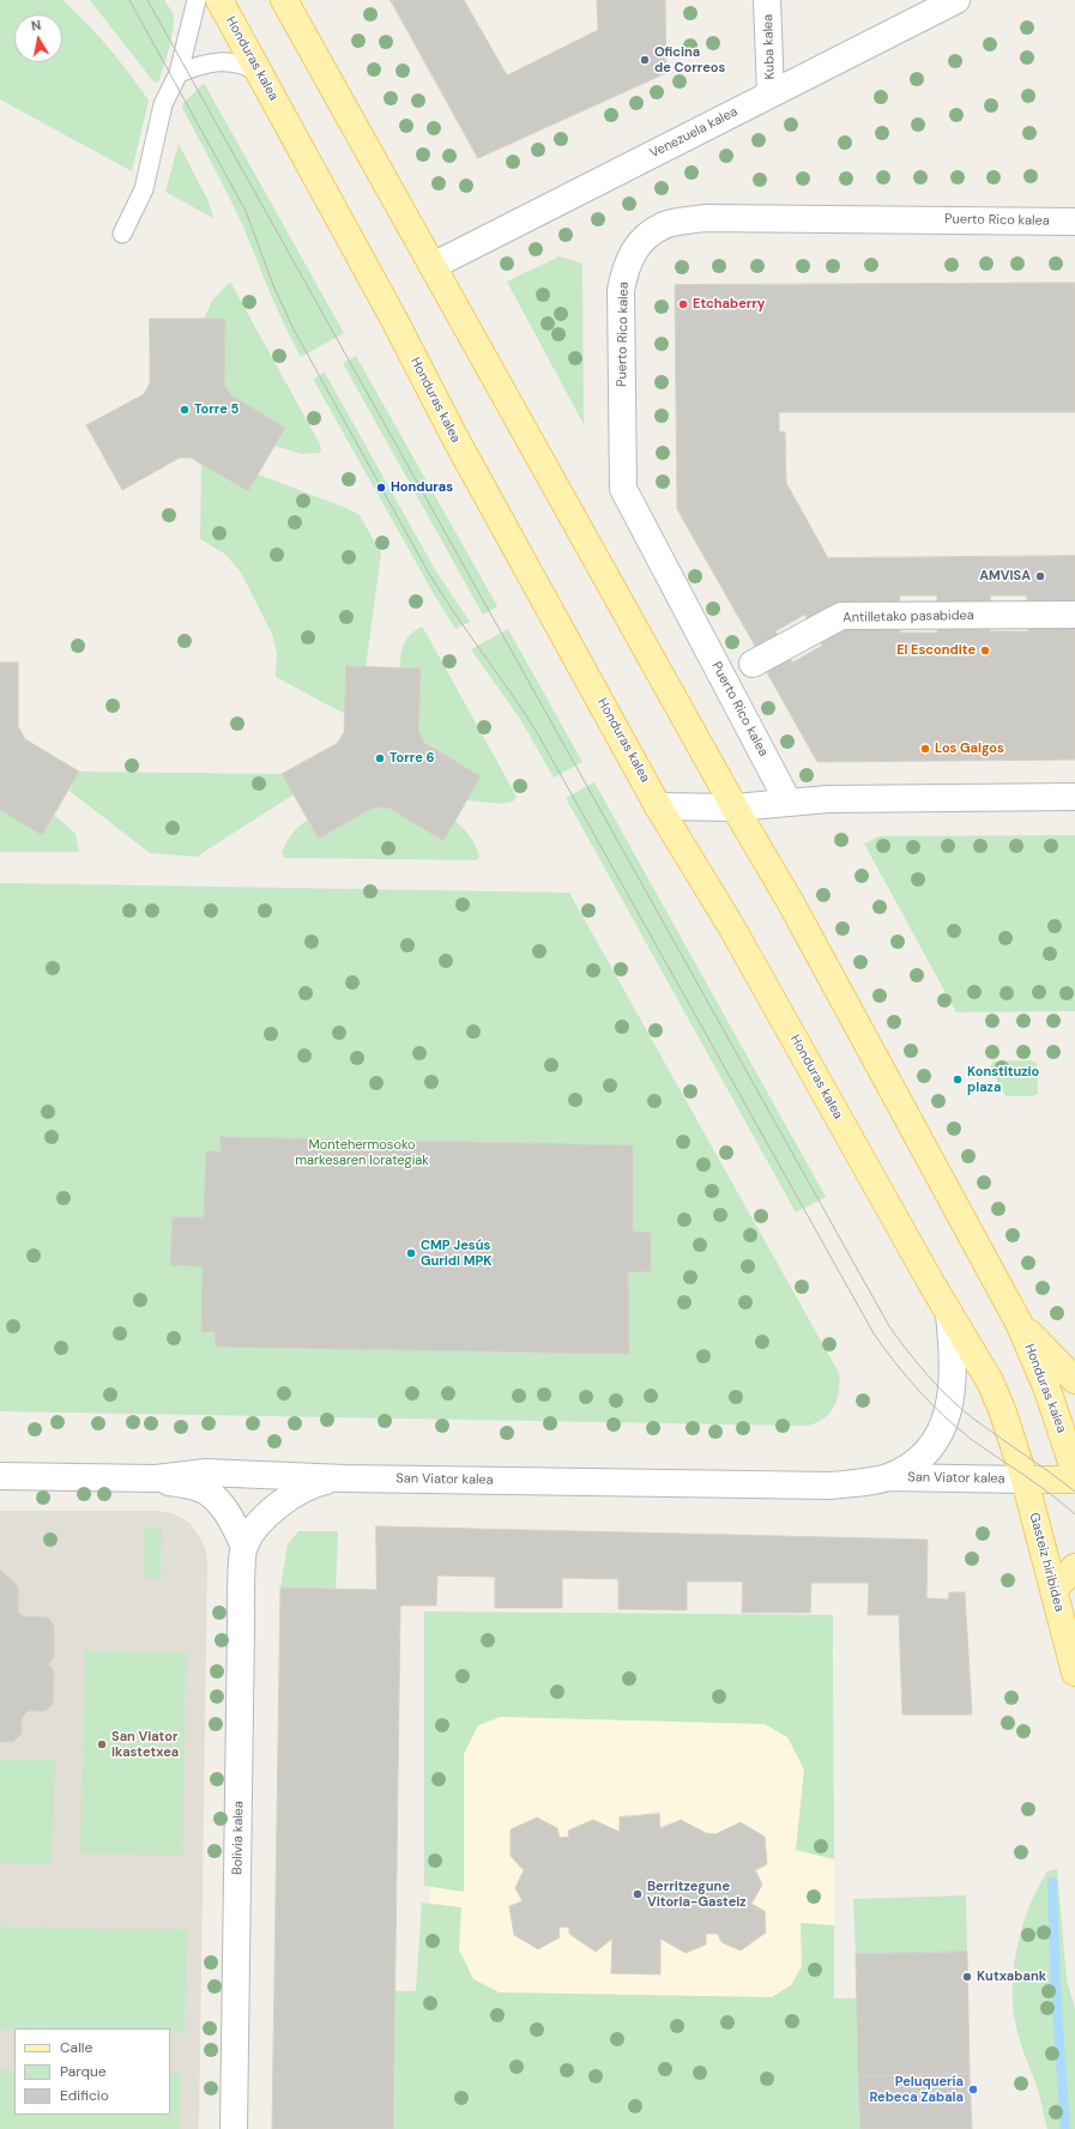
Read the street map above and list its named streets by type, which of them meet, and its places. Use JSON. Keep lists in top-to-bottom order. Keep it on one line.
{"streets":{"main road":["Honduras kalea","Gasteiz hiribidea"],"street":["Kuba kalea","Venezuela kalea","Puerto Rico kalea","Antilletako pasabidea","San Viator kalea","Bolivia kalea"]},"crossings":[["Kuba kalea","Venezuela kalea"],["Honduras kalea","Venezuela kalea"],["Honduras kalea","San Viator kalea"],["Honduras kalea","Gasteiz hiribidea"],["San Viator kalea","Gasteiz hiribidea"],["San Viator kalea","Bolivia kalea"]],"parks":["Montehermosoko markesaren lorategiak"],"places":["Oficina de Correos","Etchaberry","Torre 5","Honduras","AMVISA","El Escondite","Los Galgos","Torre 6","Konstituzio plaza","CMP Jesús Guridi MPK","San Viator ikastetxea","Berritzegune Vitoria-Gasteiz","Kutxabank","Peluquería Rebeca Zabala"],"legend":["Calle","Parque","Edificio"],"north":"top"}
